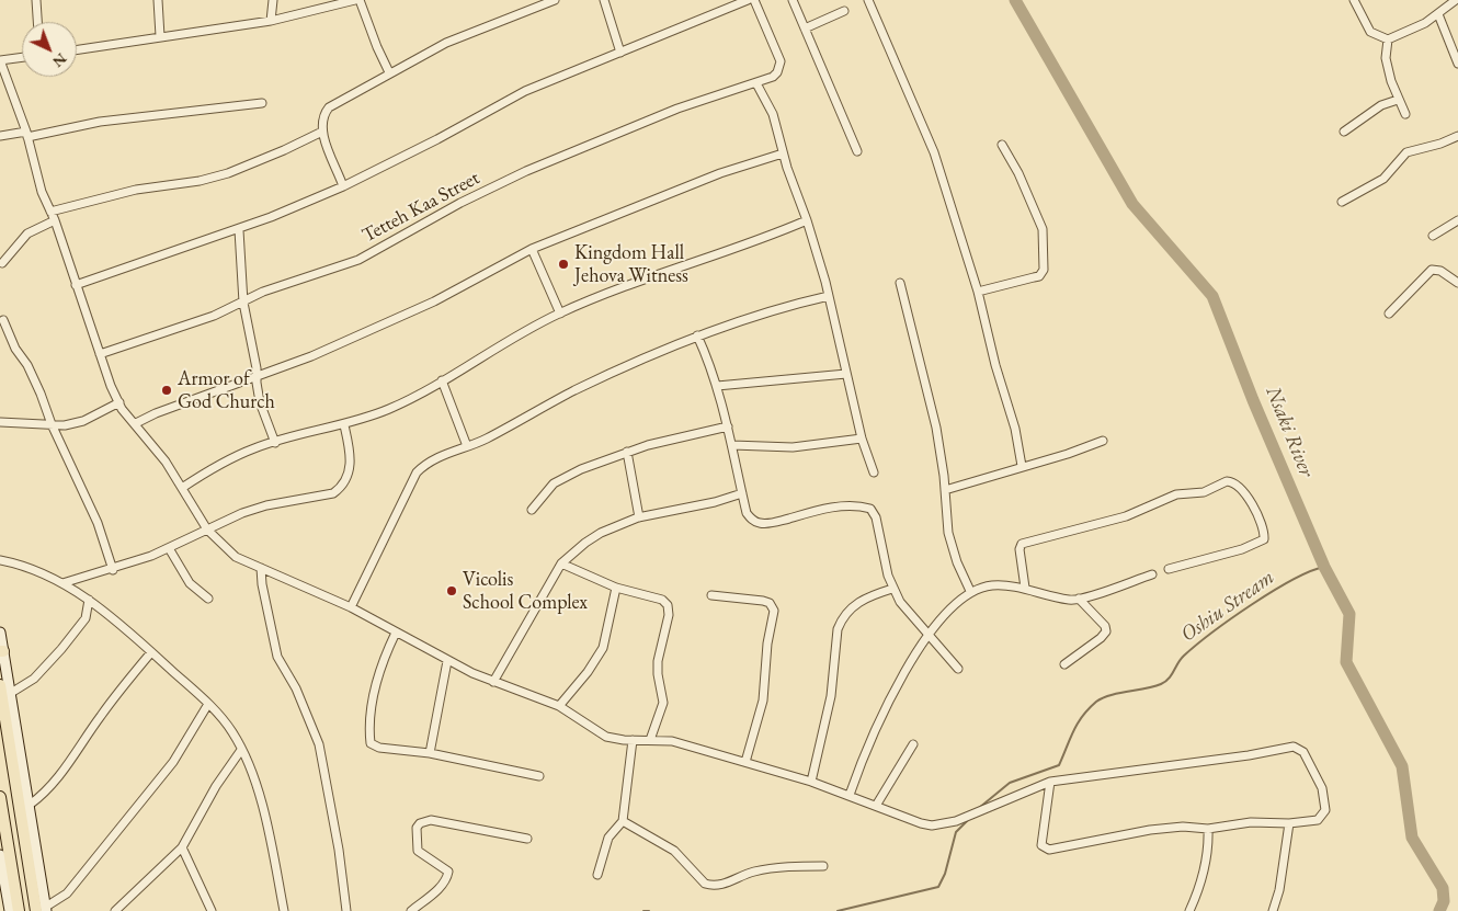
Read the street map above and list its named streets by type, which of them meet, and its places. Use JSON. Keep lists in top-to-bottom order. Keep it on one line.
{"streets":{"street":["Tetteh Kaa Street"]},"water":["Nsaki River","Oshiu Stream"],"places":["Kingdom Hall Jehova Witness","Armor of God Church","Vicolis School Complex"],"north":"bottom right"}
